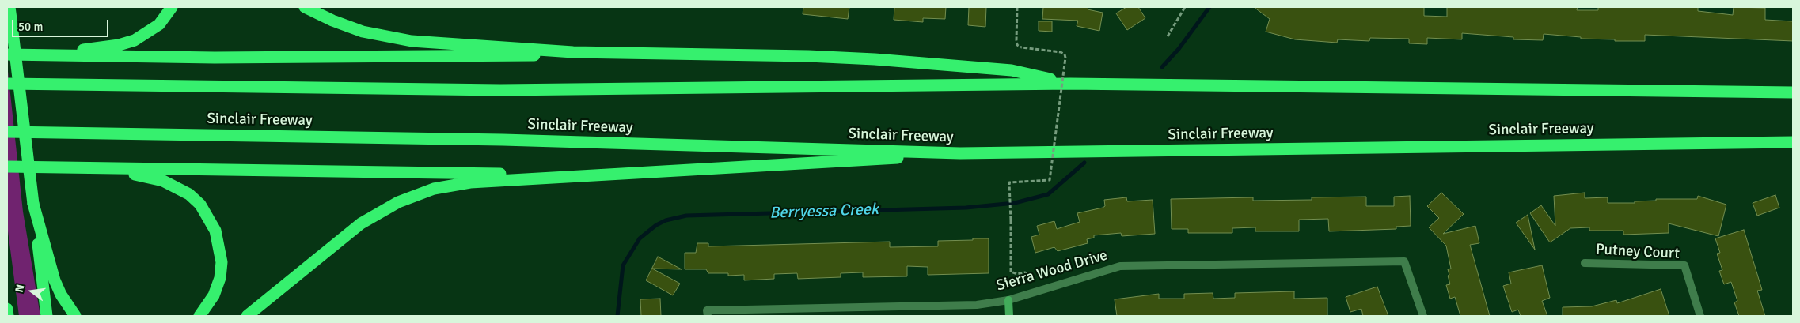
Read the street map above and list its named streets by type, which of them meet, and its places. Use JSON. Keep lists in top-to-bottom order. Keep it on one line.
{"streets":{"highway":["Sinclair Freeway"],"street":["Putney Court","Sierra Wood Drive"]},"water":["Berryessa Creek"],"scale_bar":"50 m","north":"left"}
